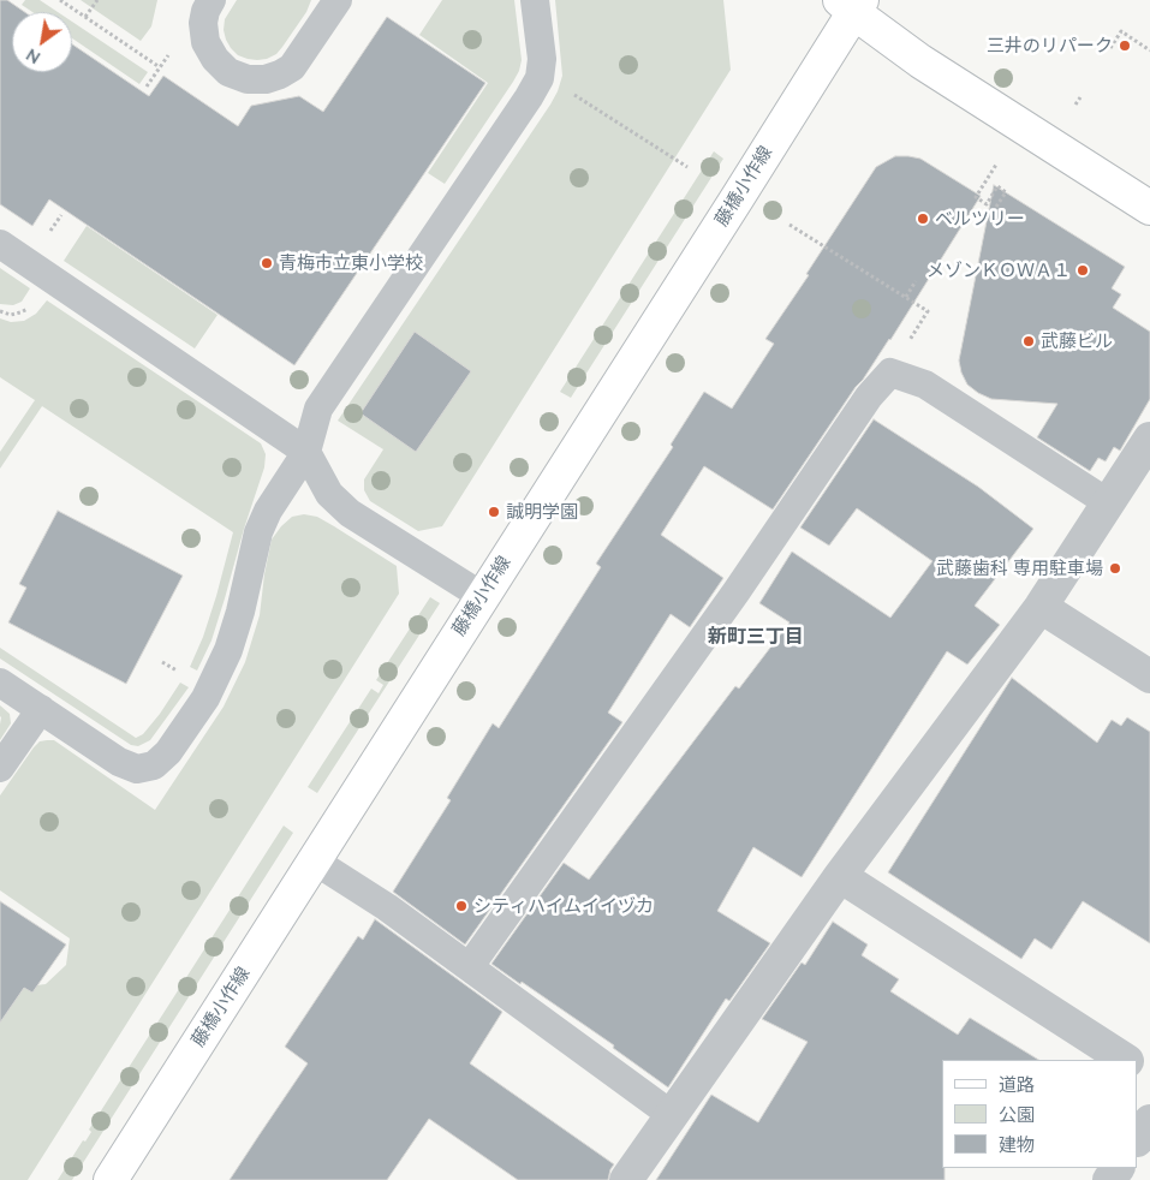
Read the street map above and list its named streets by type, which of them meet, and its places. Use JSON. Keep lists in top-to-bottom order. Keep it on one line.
{"streets":{"main road":["藤橋小作線"]},"districts":["新町三丁目"],"places":["三井のリパーク","ベルツリー","青梅市立東小学校","メゾンＫＯＷＡ１","武藤ビル","誠明学園","武藤歯科 専用駐車場","シティハイムイイヅカ"],"legend":["道路","公園","建物"],"north":"bottom left"}
